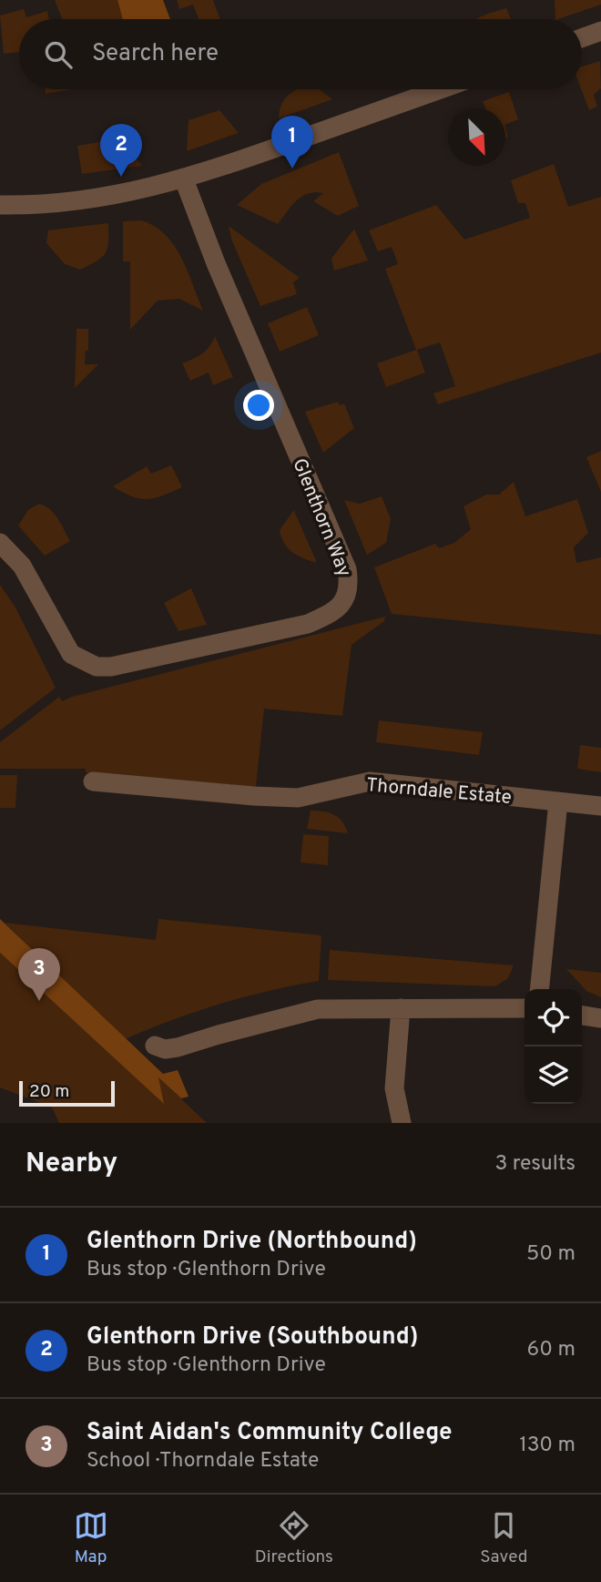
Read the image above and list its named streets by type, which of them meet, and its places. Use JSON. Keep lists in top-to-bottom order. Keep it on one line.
{"streets":{"street":["Glenthorn Way","Thorndale Estate"]},"scale_bar":"20 m","north":"bottom right","page":{"search":"Search here","pins":["1","2","3"],"scale":"20 m","heading":["Nearby","3 results"],"list":[{"mark":"1","name":"Glenthorn Drive (Northbound)","note":"Bus stop · Glenthorn Drive","value":"50 m"},{"mark":"2","name":"Glenthorn Drive (Southbound)","note":"Bus stop · Glenthorn Drive","value":"60 m"},{"mark":"3","name":"Saint Aidan's Community College","note":"School · Thorndale Estate","value":"130 m"}],"nav":["Map","Directions","Saved"]}}
